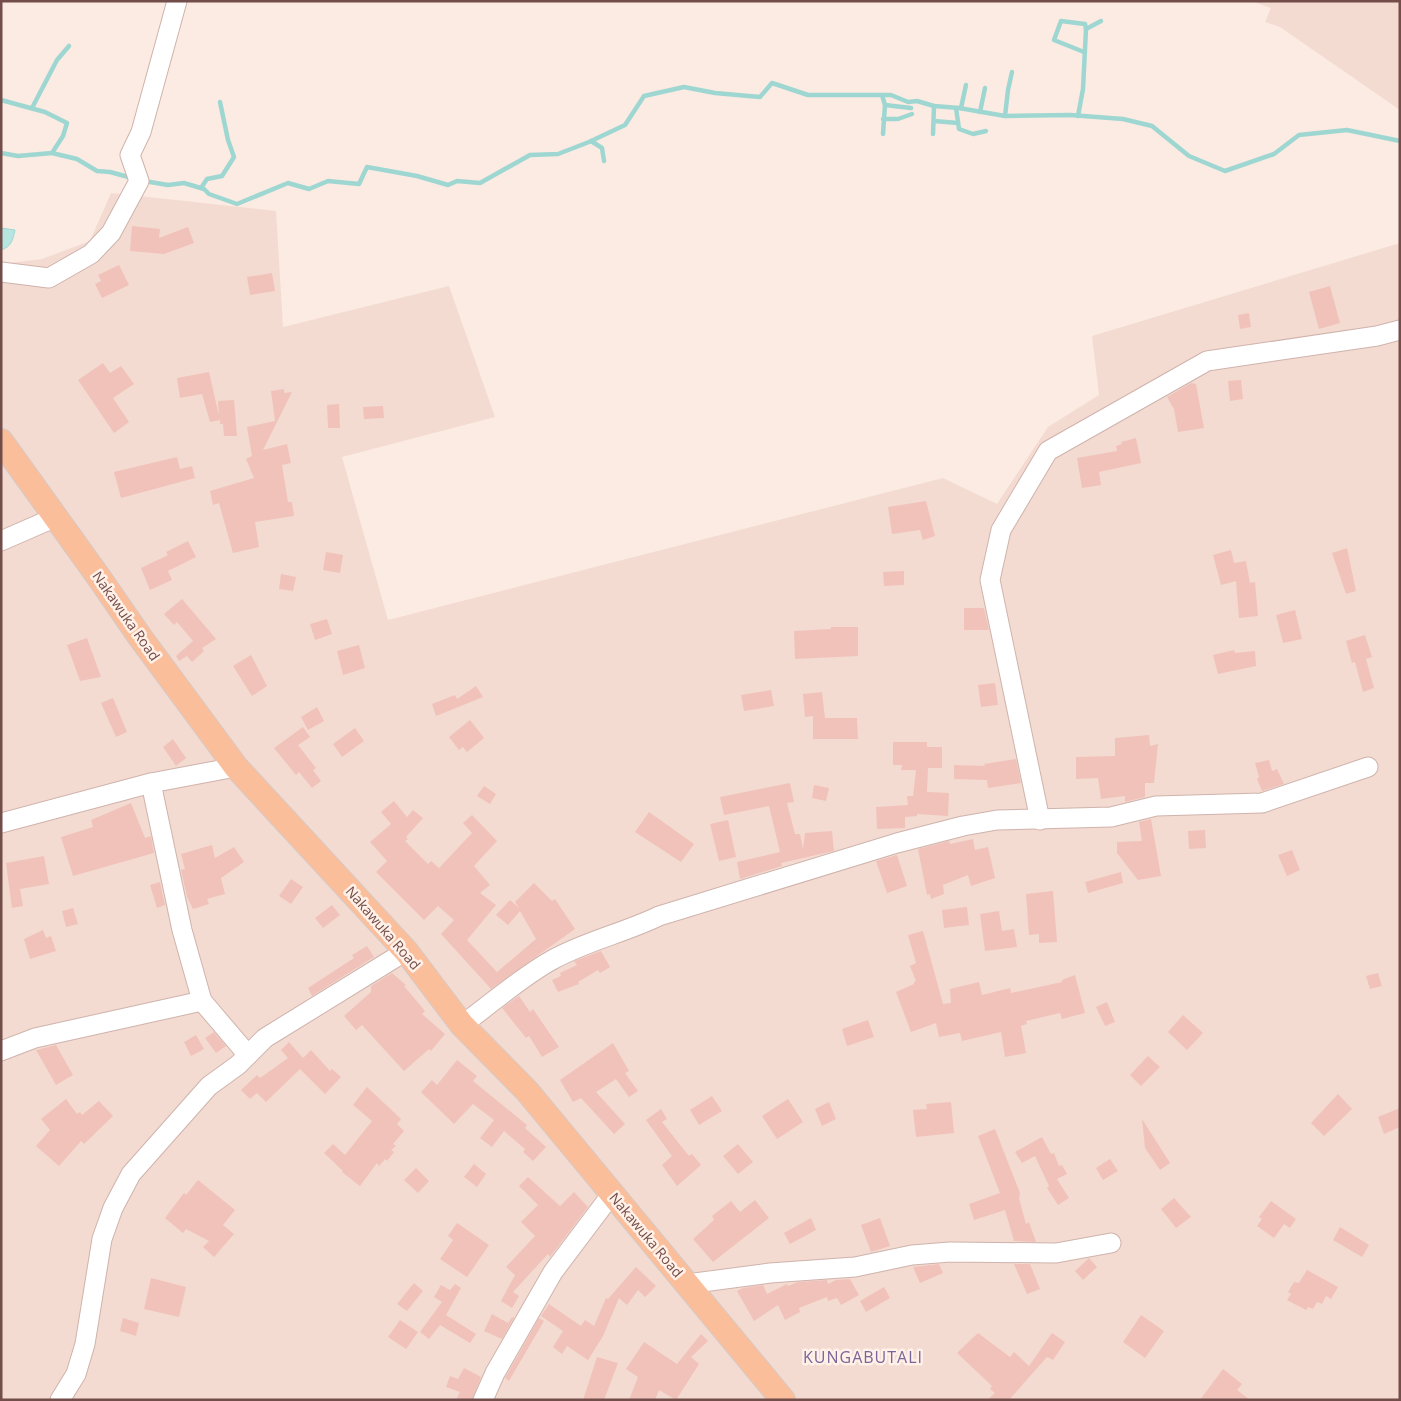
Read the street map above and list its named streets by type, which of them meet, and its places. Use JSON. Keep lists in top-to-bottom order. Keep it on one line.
{"streets":{"main road":["Nakawuka Road"]},"districts":["KUNGABUTALI"]}
